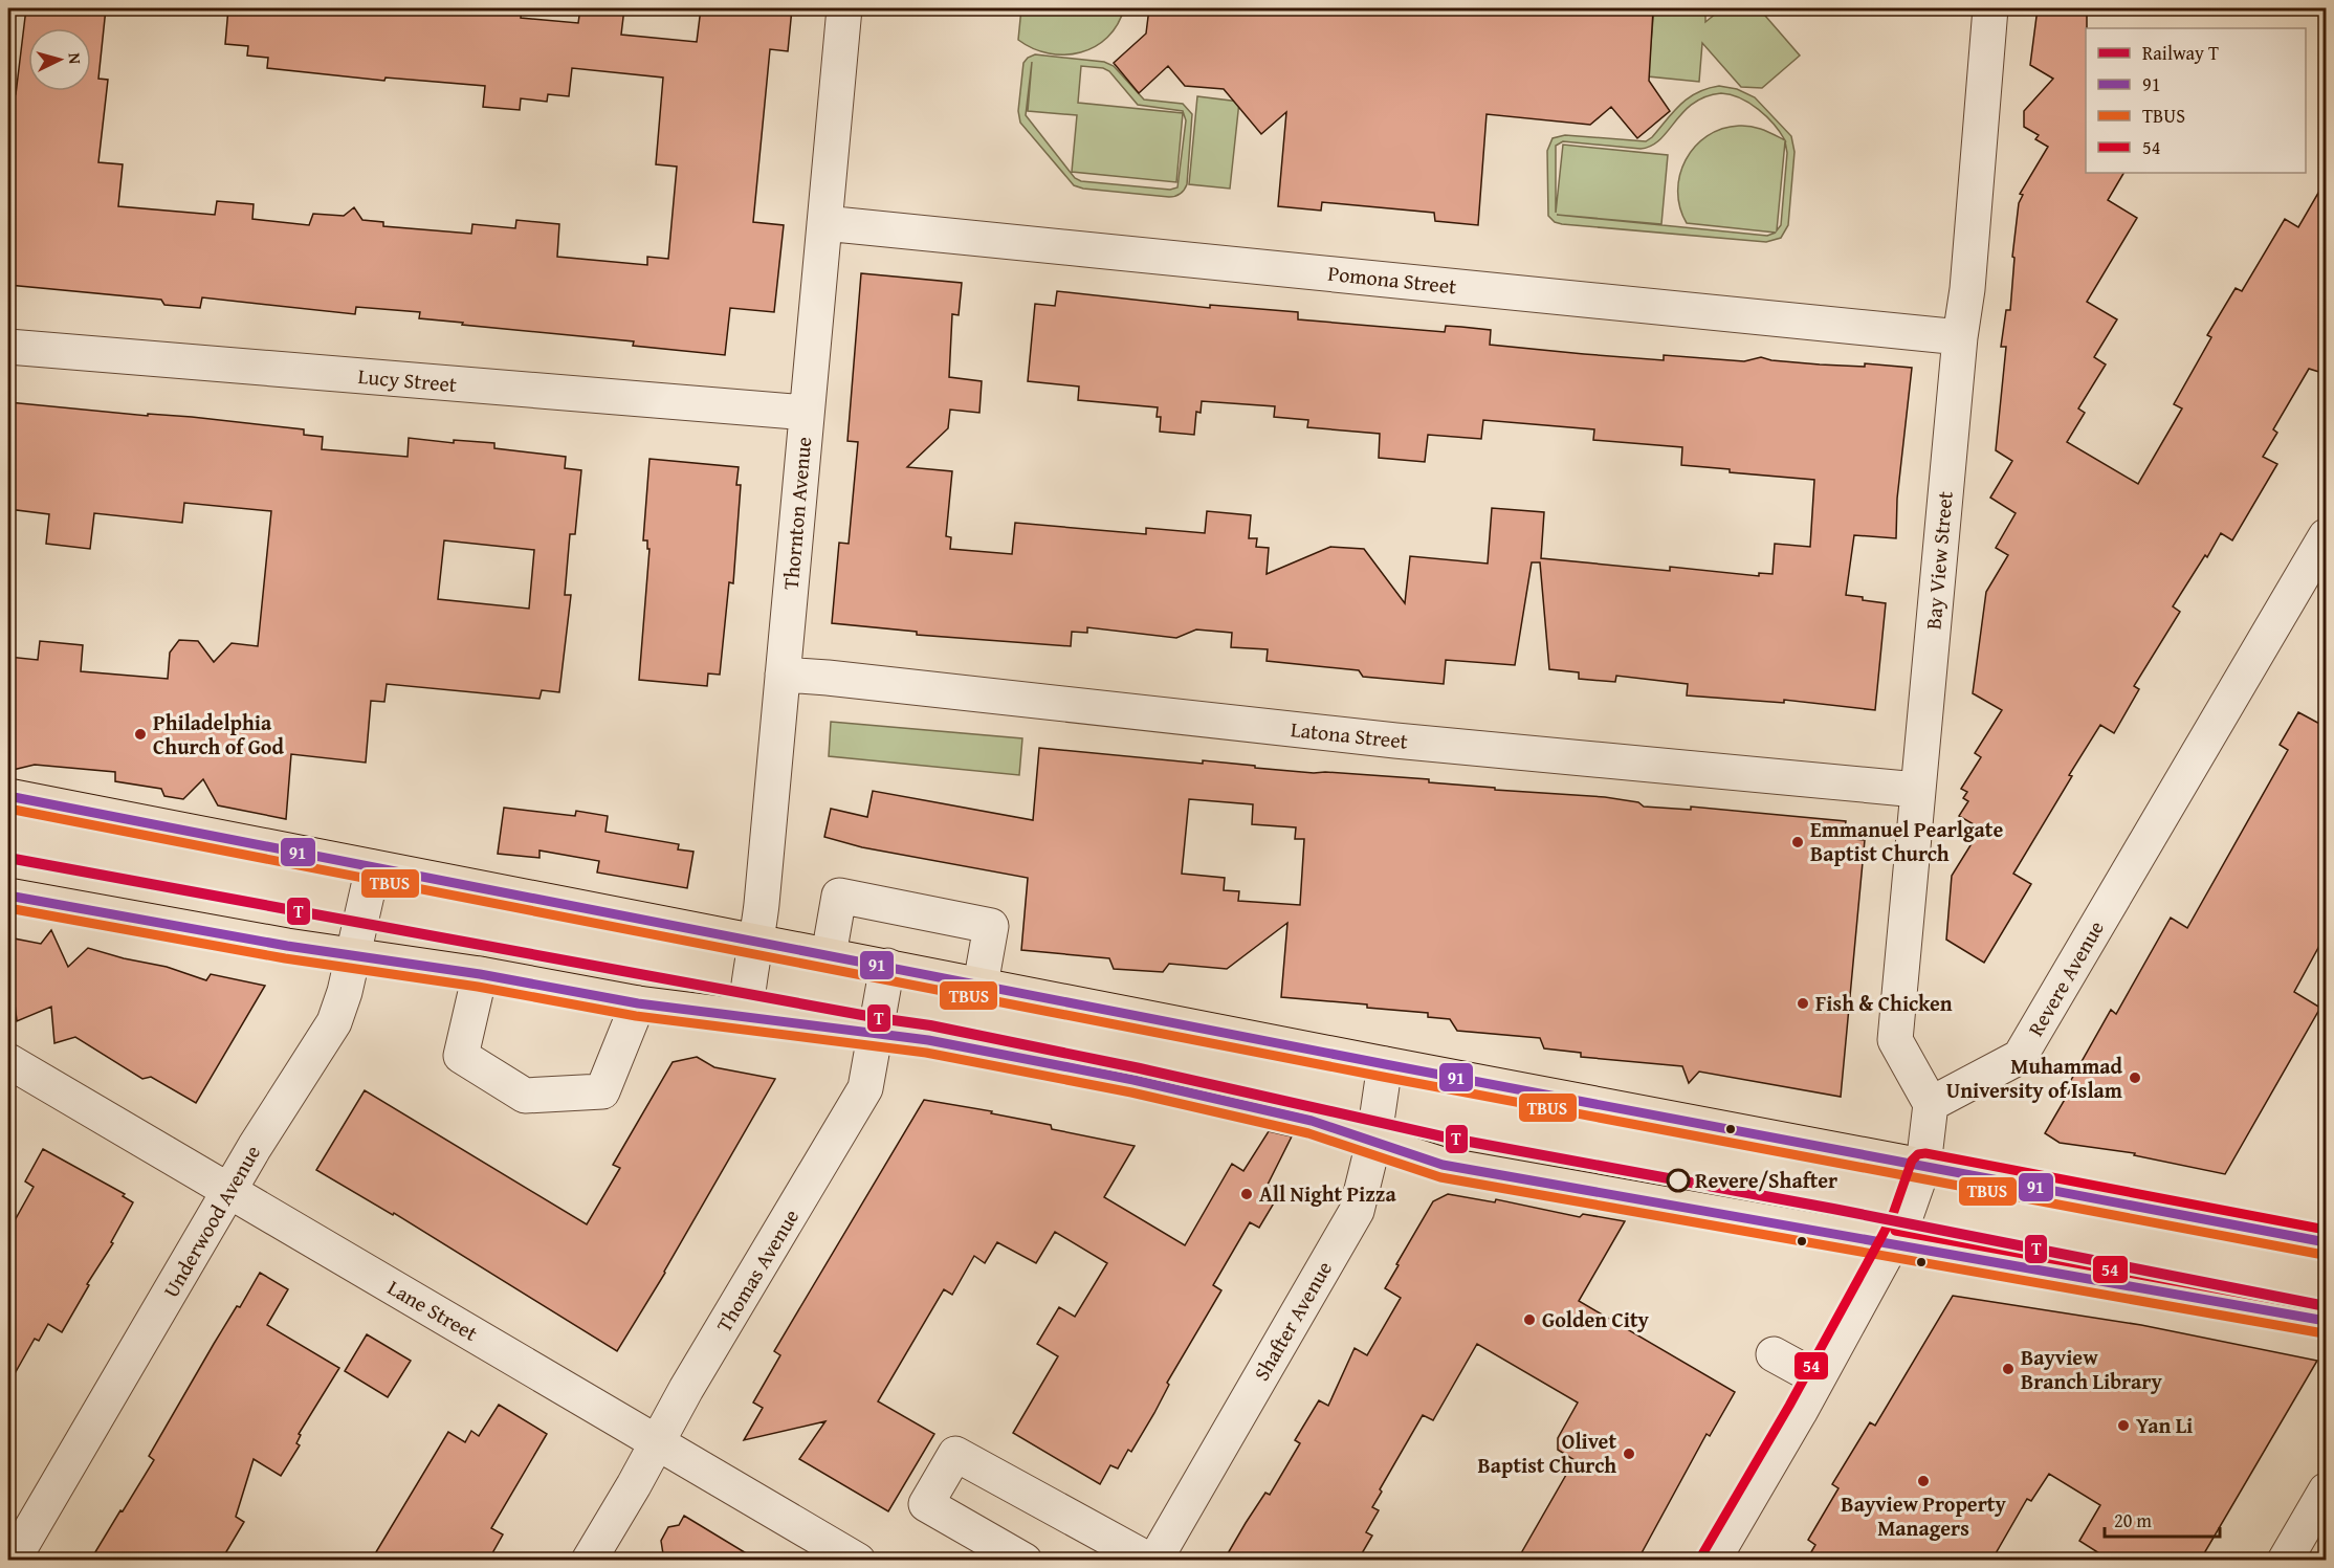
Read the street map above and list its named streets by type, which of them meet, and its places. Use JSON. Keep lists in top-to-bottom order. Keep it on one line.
{"streets":{"street":["Pomona Street","Lucy Street","Thornton Avenue","Bay View Street","Latona Street","Revere Avenue","Underwood Avenue","Thomas Avenue","Lane Street","Shafter Avenue"]},"crossings":[["Pomona Street","Thornton Avenue"],["Pomona Street","Bay View Street"],["Lucy Street","Thornton Avenue"],["Thornton Avenue","Latona Street"],["Bay View Street","Latona Street"],["Bay View Street","Revere Avenue"],["Underwood Avenue","Lane Street"],["Thomas Avenue","Lane Street"]],"places":["Philadelphia Church of God","Emmanuel Pearlgate Baptist Church","Fish & Chicken","Muhammad University of Islam","Revere/Shafter","All Night Pizza","Golden City","Bayview Branch Library","Yan Li","Olivet Baptist Church","Bayview Property Managers"],"lines":["transit line 91","transit line TBUS","rail line T","transit line 54"],"legend":["Railway T","91","TBUS","54"],"scale_bar":"20 m","north":"right"}
